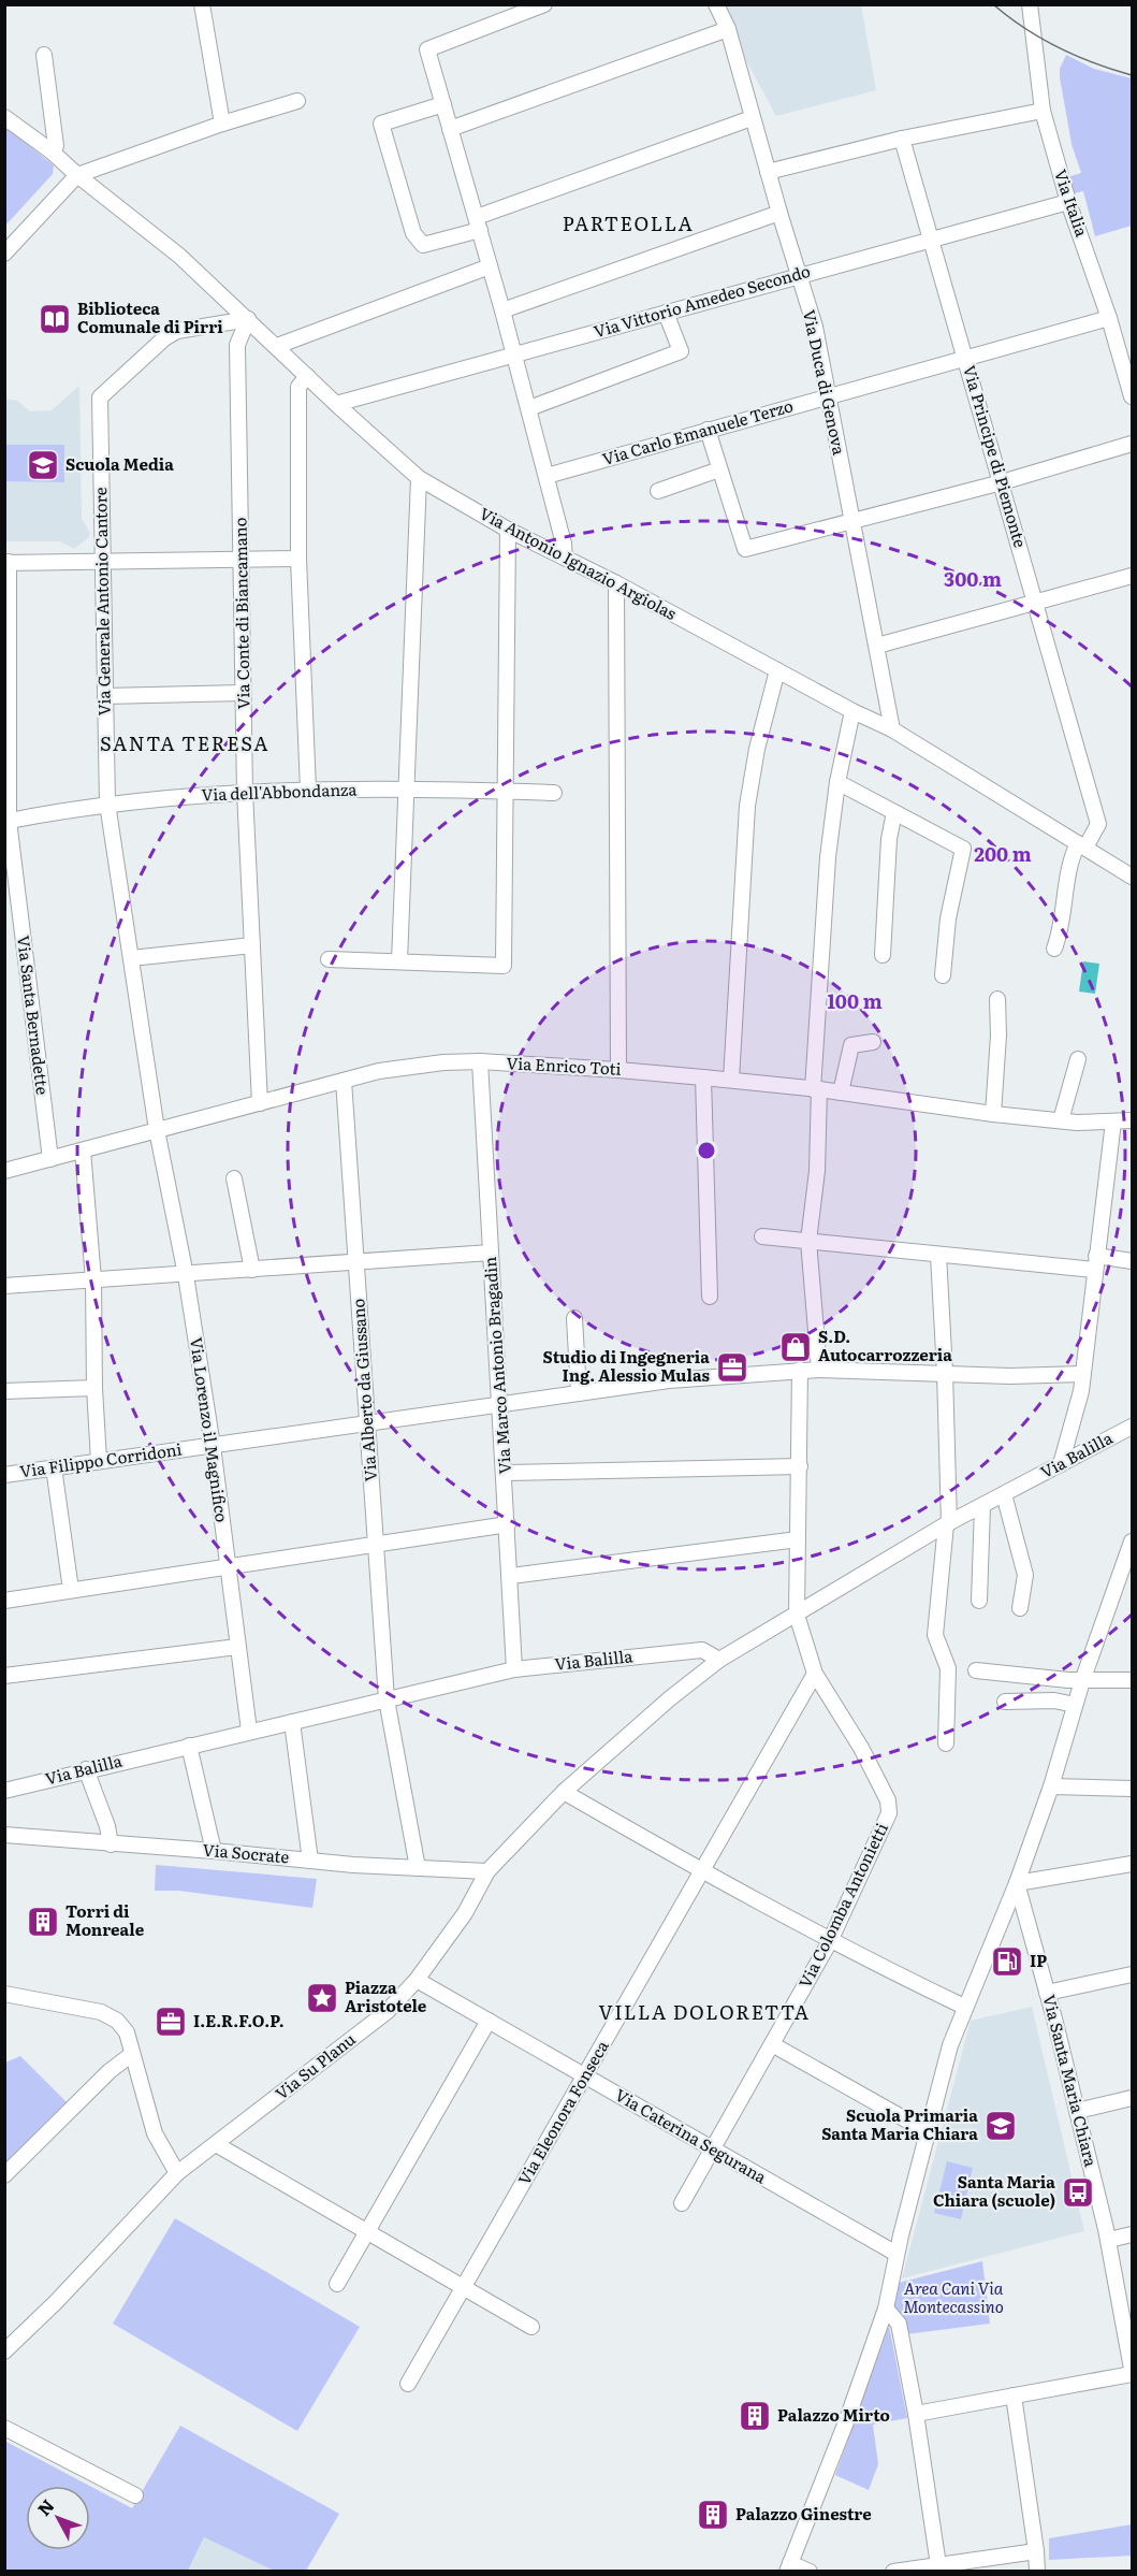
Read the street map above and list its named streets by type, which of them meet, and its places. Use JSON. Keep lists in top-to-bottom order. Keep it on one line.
{"streets":{"street":["Via Italia","Via Vittorio Amedeo Secondo","Via Duca di Genova","Via Carlo Emanuele Terzo","Via Principe di Piemonte","Via Antonio Ignazio Argiolas","Via Generale Antonio Cantore","Via Conte di Biancamano","Via dell'Abbondanza","Via Santa Bernadette","Via Enrico Toti","Via Marco Antonio Bragadin","Via Alberto da Giussano","Via Lorenzo il Magnifico","Via Balilla","Via Filippo Corridoni","Via Socrate","Via Colomba Antonietti","Via Su Planu","Via Santa Maria Chiara","Via Eleonora Fonseca","Via Caterina Segurana"]},"crossings":[["Via Italia","Via Vittorio Amedeo Secondo"],["Via Italia","Via Carlo Emanuele Terzo"],["Via Vittorio Amedeo Secondo","Via Duca di Genova"],["Via Vittorio Amedeo Secondo","Via Principe di Piemonte"],["Via Vittorio Amedeo Secondo","Via Antonio Ignazio Argiolas"],["Via Duca di Genova","Via Carlo Emanuele Terzo"],["Via Duca di Genova","Via Antonio Ignazio Argiolas"],["Via Carlo Emanuele Terzo","Via Principe di Piemonte"],["Via Principe di Piemonte","Via Antonio Ignazio Argiolas"],["Via Antonio Ignazio Argiolas","Via Generale Antonio Cantore"],["Via Antonio Ignazio Argiolas","Via Conte di Biancamano"],["Via Generale Antonio Cantore","Via Conte di Biancamano"],["Via Generale Antonio Cantore","Via dell'Abbondanza"],["Via Generale Antonio Cantore","Via Enrico Toti"],["Via Generale Antonio Cantore","Via Lorenzo il Magnifico"],["Via Conte di Biancamano","Via dell'Abbondanza"],["Via Conte di Biancamano","Via Enrico Toti"],["Via dell'Abbondanza","Via Santa Bernadette"],["Via Santa Bernadette","Via Enrico Toti"],["Via Enrico Toti","Via Marco Antonio Bragadin"],["Via Enrico Toti","Via Alberto da Giussano"],["Via Enrico Toti","Via Lorenzo il Magnifico"],["Via Marco Antonio Bragadin","Via Balilla"],["Via Marco Antonio Bragadin","Via Filippo Corridoni"],["Via Alberto da Giussano","Via Balilla"],["Via Alberto da Giussano","Via Filippo Corridoni"],["Via Alberto da Giussano","Via Socrate"],["Via Lorenzo il Magnifico","Via Balilla"],["Via Lorenzo il Magnifico","Via Filippo Corridoni"],["Via Balilla","Via Su Planu"],["Via Socrate","Via Su Planu"],["Via Colomba Antonietti","Via Eleonora Fonseca"],["Via Colomba Antonietti","Via Caterina Segurana"],["Via Su Planu","Via Caterina Segurana"],["Via Eleonora Fonseca","Via Caterina Segurana"]],"districts":["PARTEOLLA","SANTA TERESA","VILLA DOLORETTA"],"parks":["Area Cani Via Montecassino"],"places":{"library":["Biblioteca Comunale di Pirri"],"school or university":["Scuola Media","Scuola Primaria Santa Maria Chiara"],"shop":["S.D. Autocarrozzeria"],"office":["Studio di Ingegneria Ing. Alessio Mulas","I.E.R.F.O.P."],"building":["Torri di Monreale","Palazzo Mirto","Palazzo Ginestre"],"fuel station":["IP"],"place":["Piazza Aristotele"],"bus stop":["Santa Maria Chiara (scuole)"]},"north":"top left","rings":["300 m","200 m","100 m"]}
